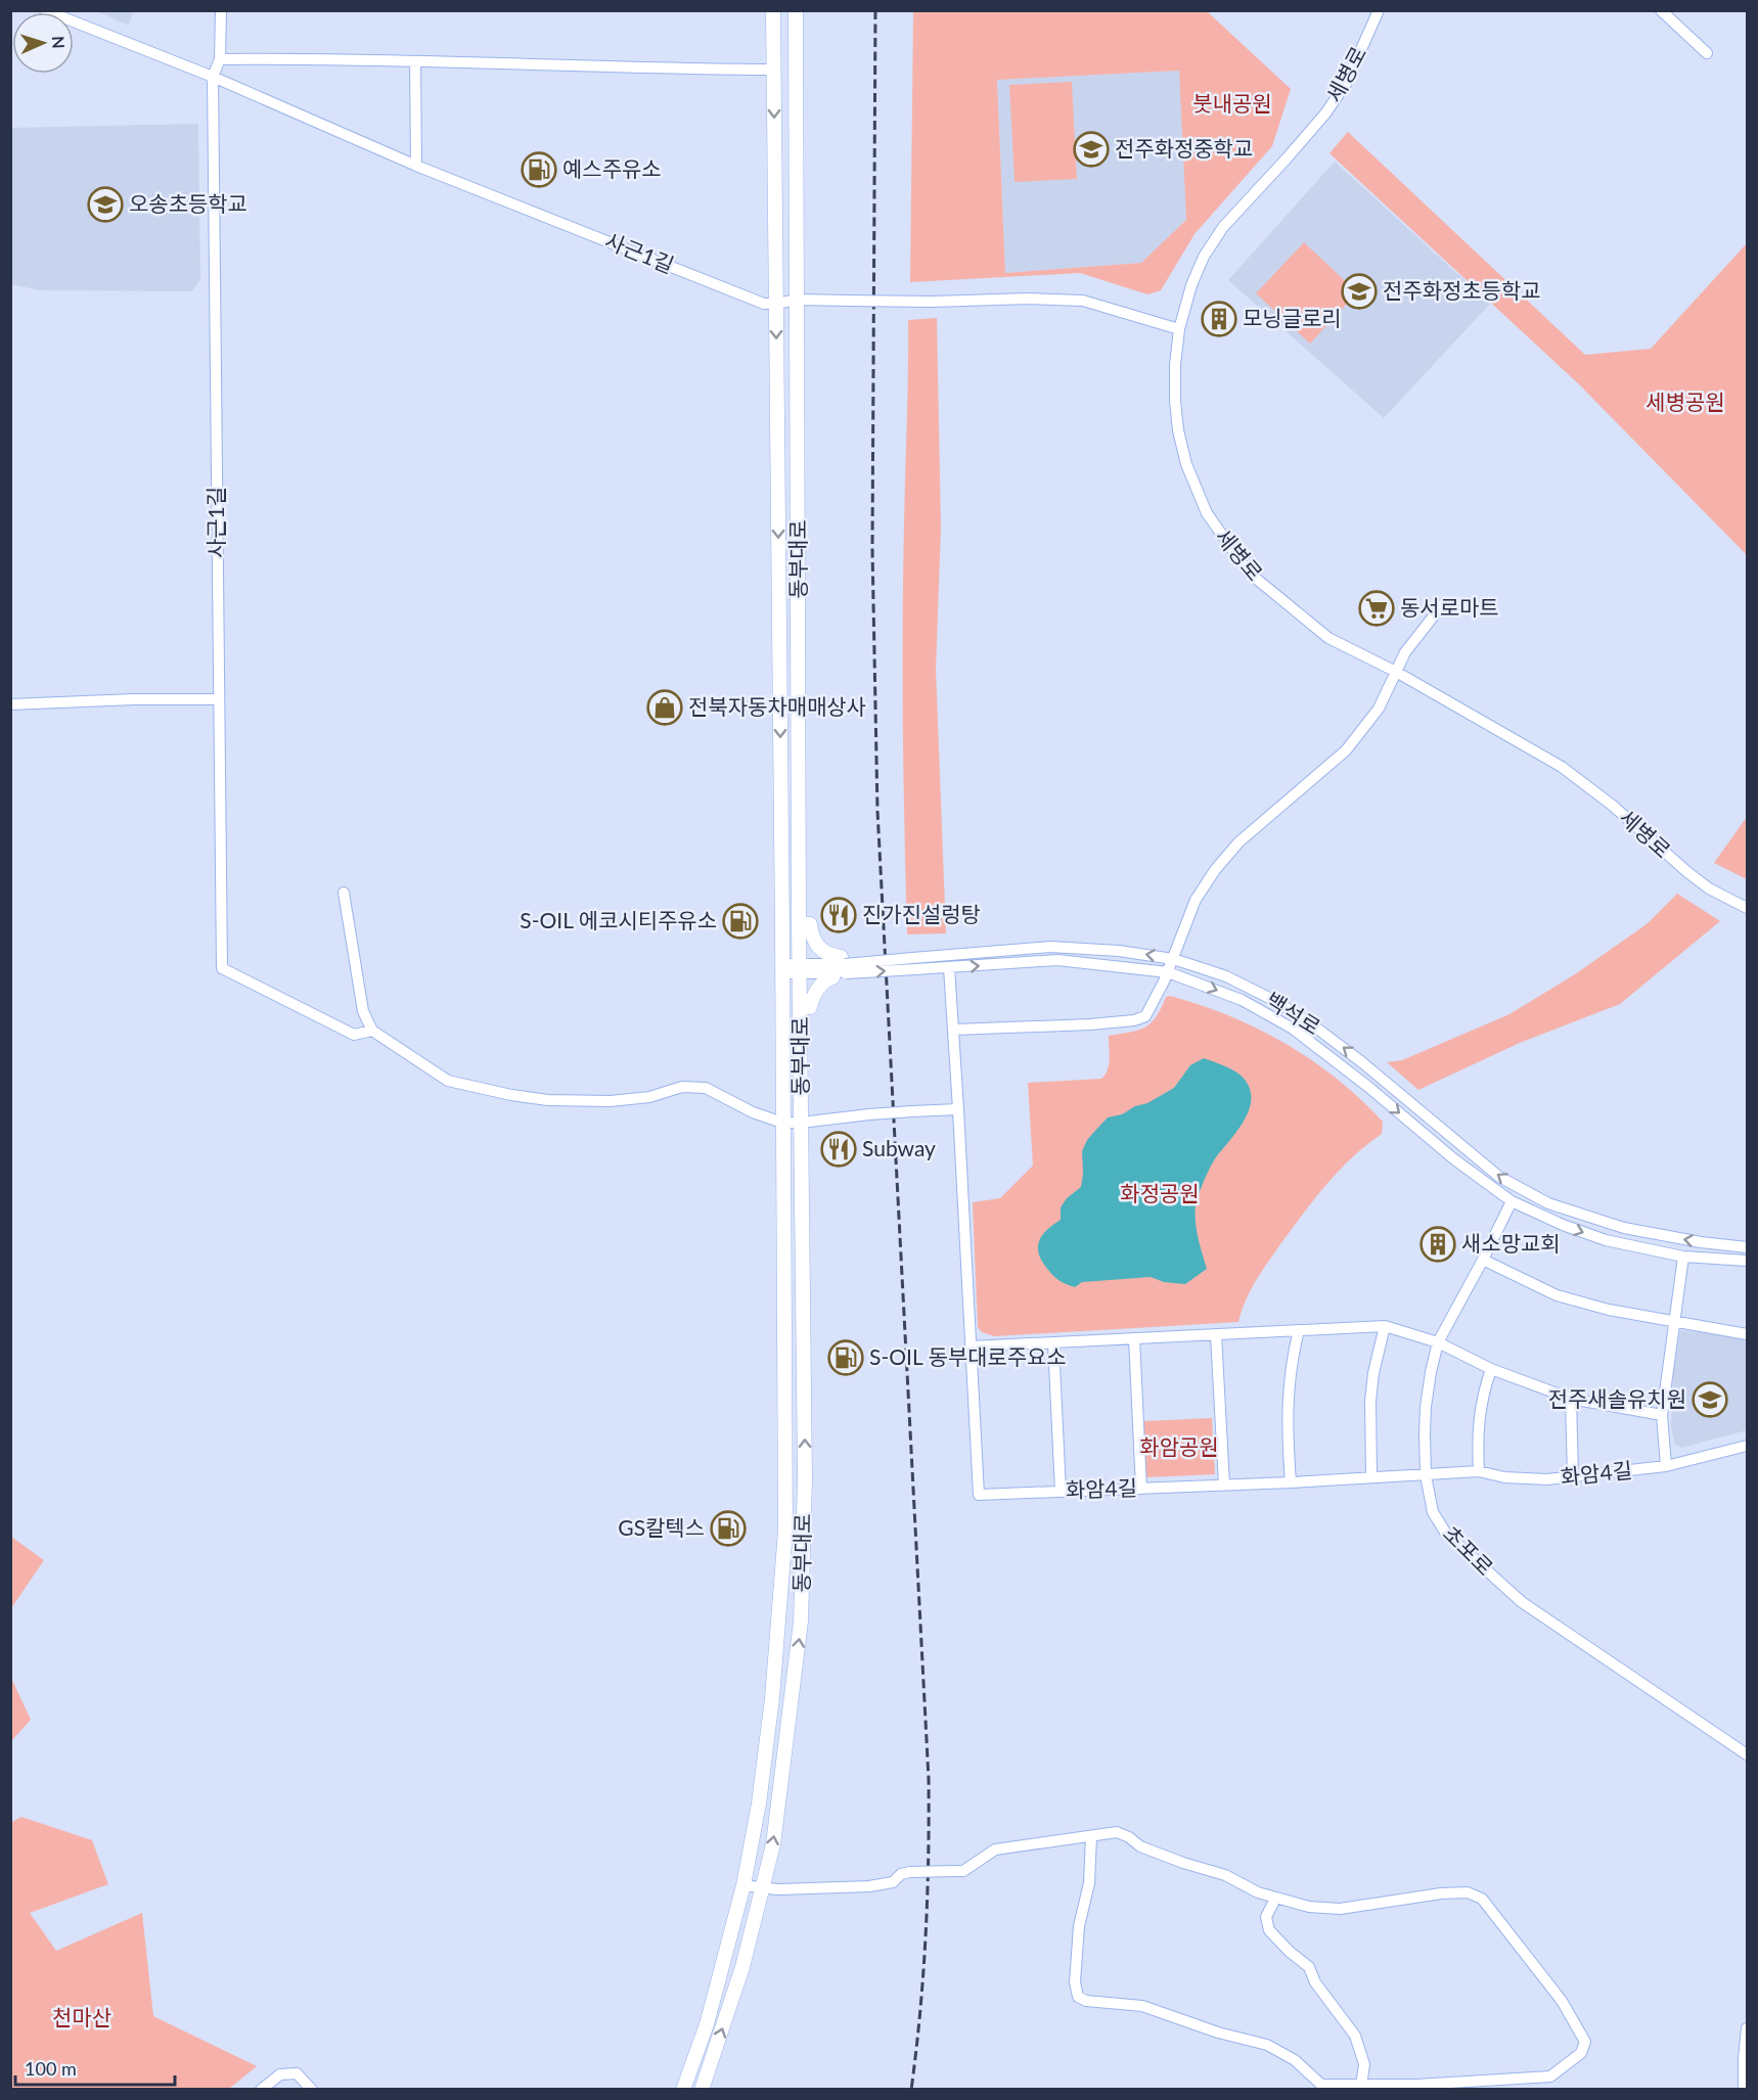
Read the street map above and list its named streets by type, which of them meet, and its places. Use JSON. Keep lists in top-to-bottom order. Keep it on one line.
{"streets":{"main road":["동부대로"],"street":["세병로","사근1길","백석로","화암4길","초포로"]},"crossings":[["세병로","사근1길"],["사근1길","동부대로"],["동부대로","백석로"],["백석로","화암4길"],["백석로","초포로"],["화암4길","초포로"]],"parks":["붓내공원","세병공원","화정공원","화암공원","천마산"],"places":{"school or university":["전주화정중학교","오송초등학교","전주화정초등학교","전주새솔유치원"],"fuel station":["예스주유소","S-OIL 에코시티주유소","S-OIL 동부대로주요소","GS칼텍스"],"building":["모닝글로리","새소망교회"],"supermarket":["동서로마트"],"shop":["전북자동차매매상사"],"restaurant":["진가진설렁탕","Subway"]},"scale_bar":"100 m","north":"right"}
